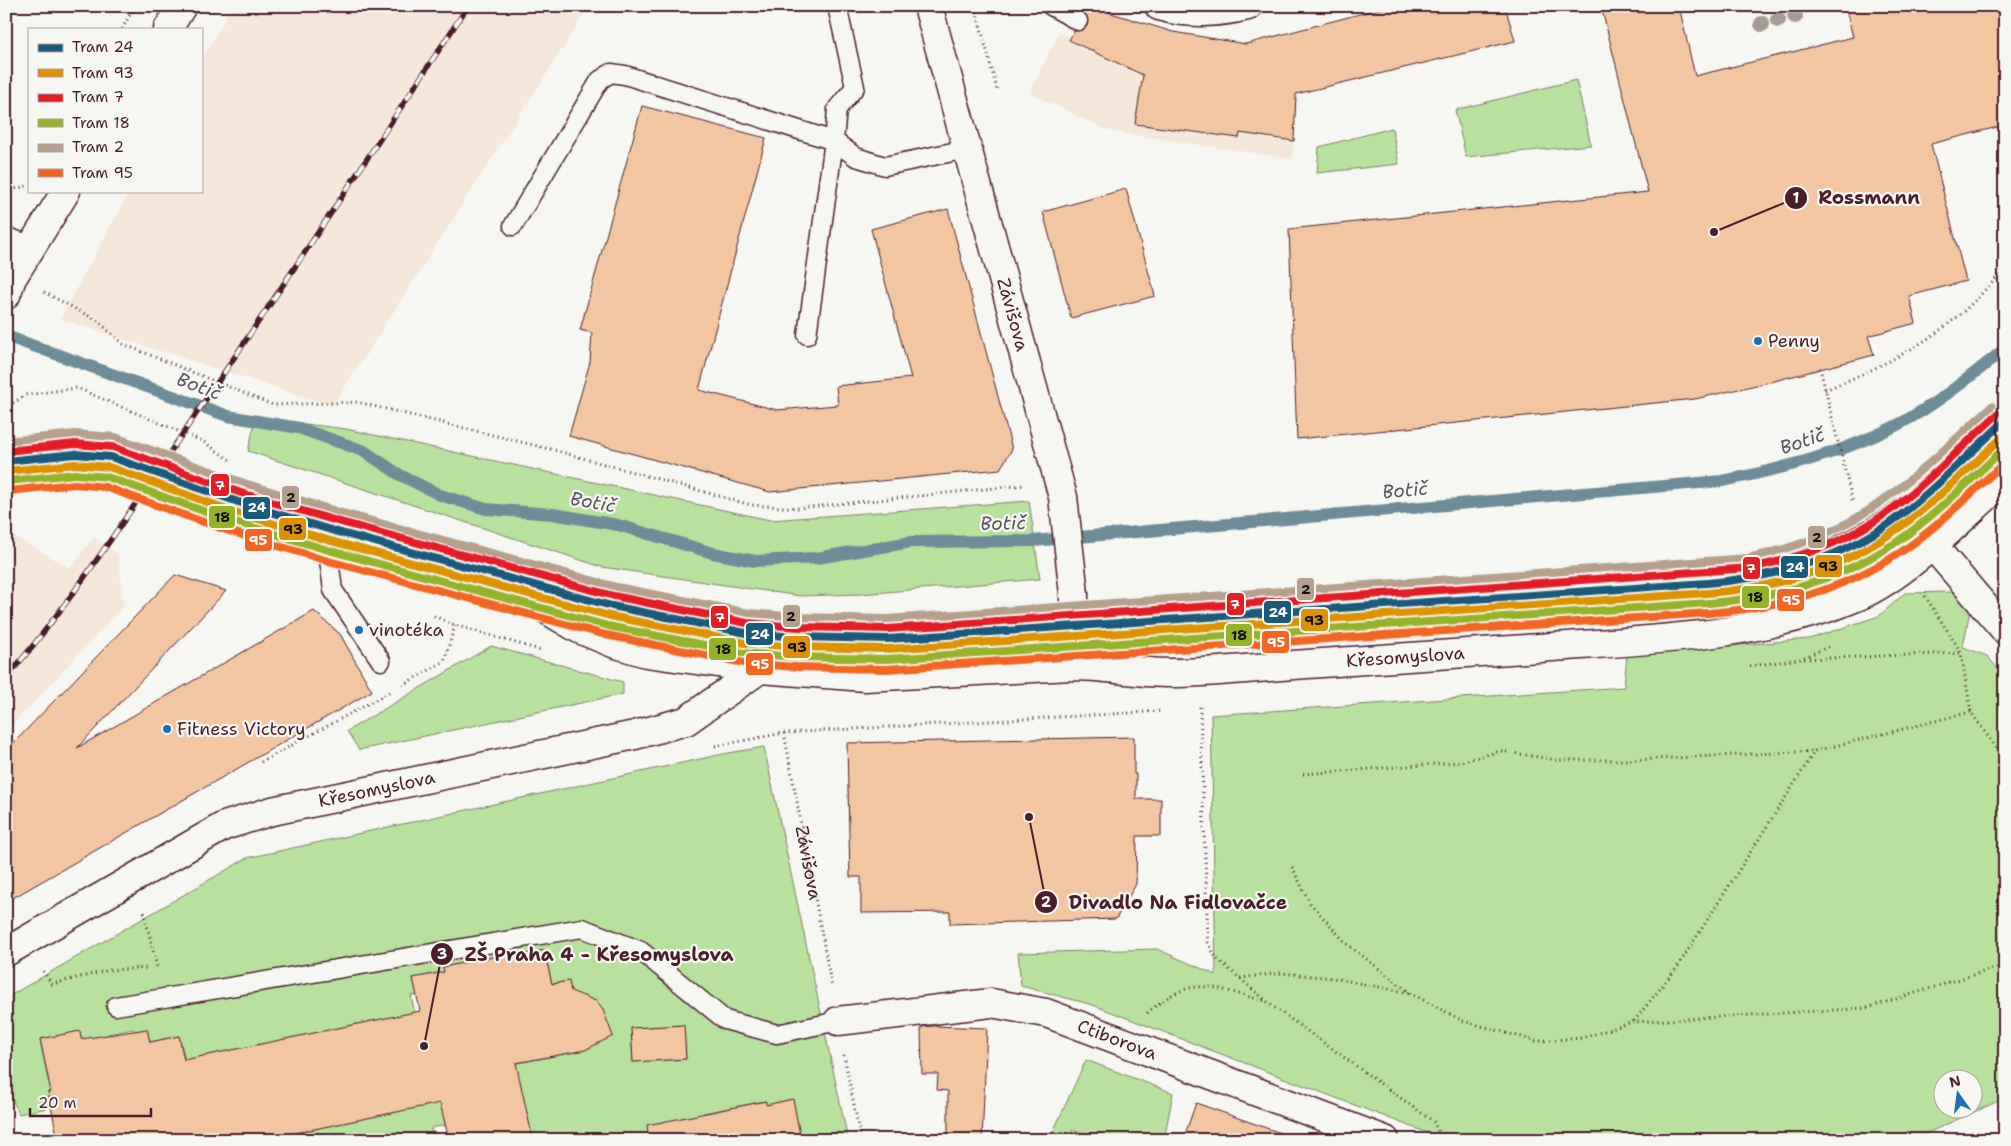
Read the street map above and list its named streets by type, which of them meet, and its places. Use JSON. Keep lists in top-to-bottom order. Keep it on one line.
{"streets":{"main road":["Závišova","Křesomyslova","Ctiborova"]},"crossings":[["Závišova","Křesomyslova"]],"water":["Botič"],"places":["Rossmann","Penny","vinotéka","Fitness Victory","Divadlo Na Fidlovačce","ZŠ Praha 4 - Křesomyslova"],"lines":["tram line 2","tram line 7","tram line 24","tram line 93","tram line 18","tram line 95"],"legend":["Tram 24","Tram 93","Tram 7","Tram 18","Tram 2","Tram 95"],"scale_bar":"20 m","north":"top"}
